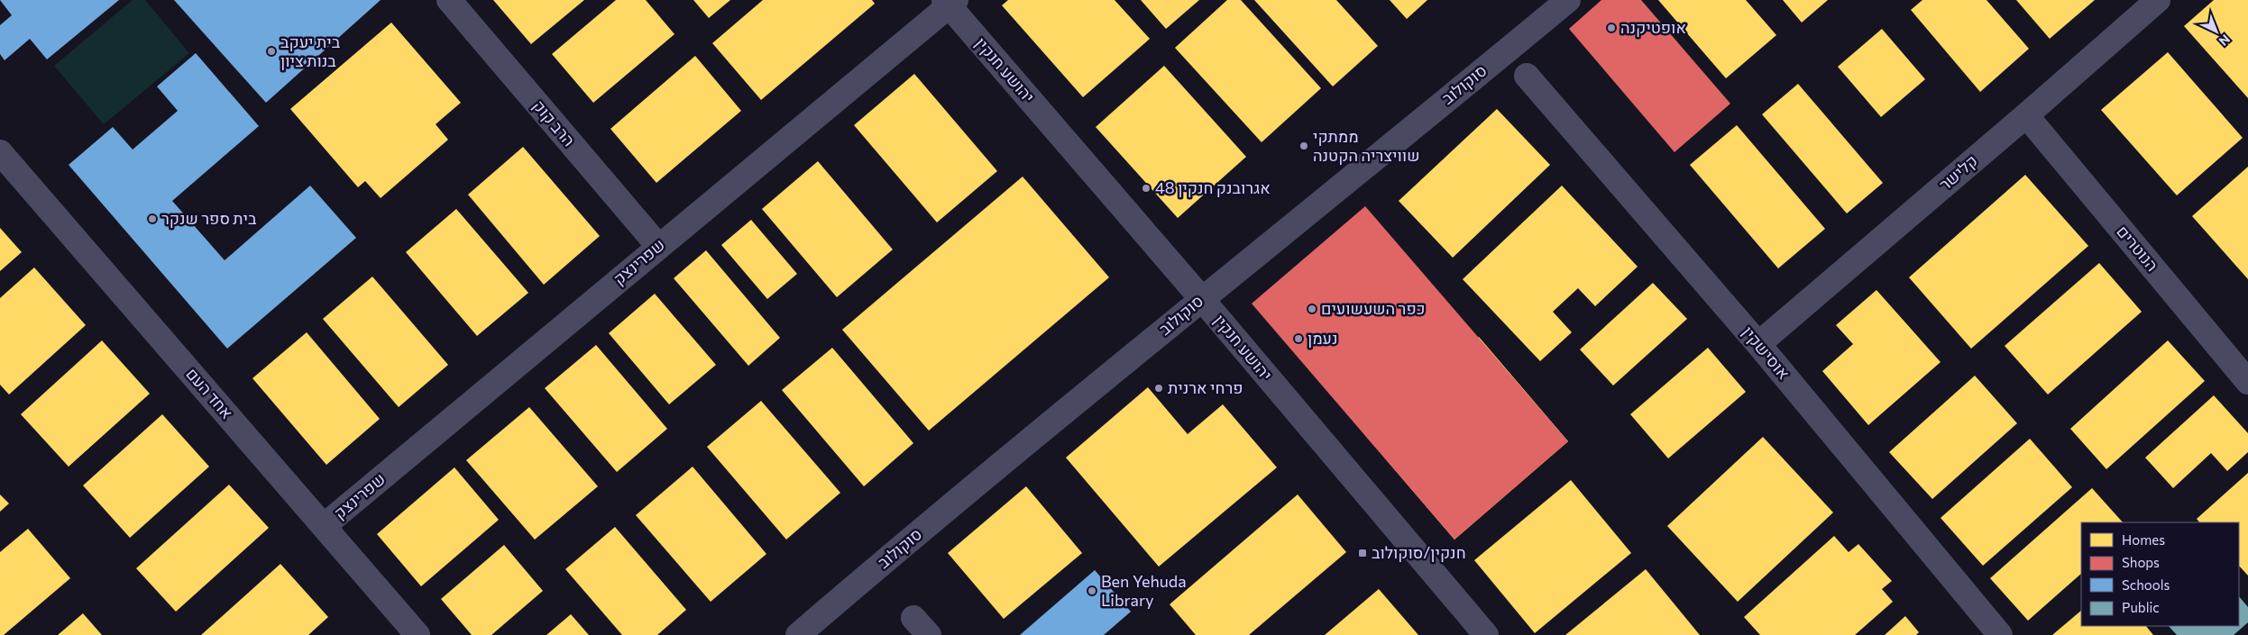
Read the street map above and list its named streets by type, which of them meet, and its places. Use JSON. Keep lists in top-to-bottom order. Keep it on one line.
{"streets":{"street":["יהושע חנקין","סוקולוב","הרב קוק","קלישר","הנוטרים","שפרינצק","אוסישקין","אחד העם"]},"crossings":[["יהושע חנקין","סוקולוב"],["יהושע חנקין","שפרינצק"],["הרב קוק","שפרינצק"],["קלישר","הנוטרים"],["קלישר","אוסישקין"],["שפרינצק","אחד העם"]],"places":{"other":["אופטיקנה","בית יעקב בנות ציון","ממתקי שוויצריה הקטנה","אגרובנק חנקין 48","בית ספר שנקר","כפר השעשועים","נעמן","פרחי ארנית","Ben Yehuda Library"],"transit":["חנקין/סוקולוב"]},"legend":["Homes","Shops","Schools","Public"],"north":"bottom right"}
